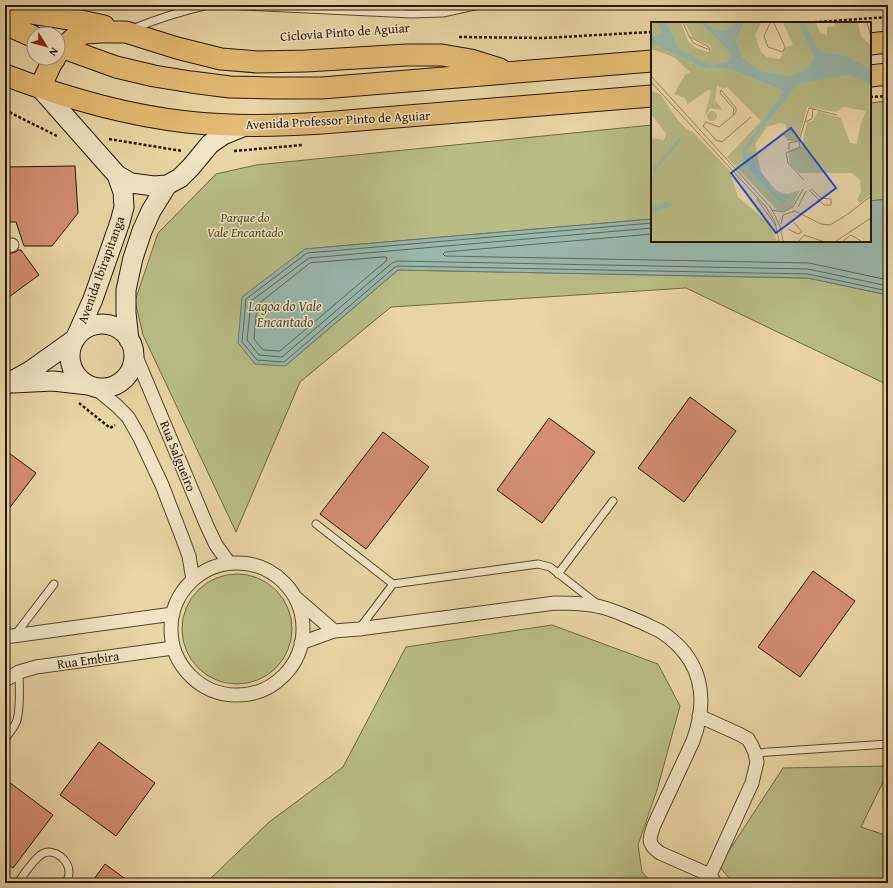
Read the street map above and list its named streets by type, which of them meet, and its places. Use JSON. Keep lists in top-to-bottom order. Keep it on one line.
{"streets":{"main road":["Avenida Professor Pinto de Aguiar","Avenida Ibirapitanga"],"street":["Rua Salgueiro","Rua Embira"]},"crossings":[["Avenida Professor Pinto de Aguiar","Avenida Ibirapitanga"],["Avenida Ibirapitanga","Rua Salgueiro"],["Rua Salgueiro","Rua Embira"]],"water":["Lagoa do Vale Encantado"],"parks":["Parque do Vale Encantado"],"north":"bottom right"}
